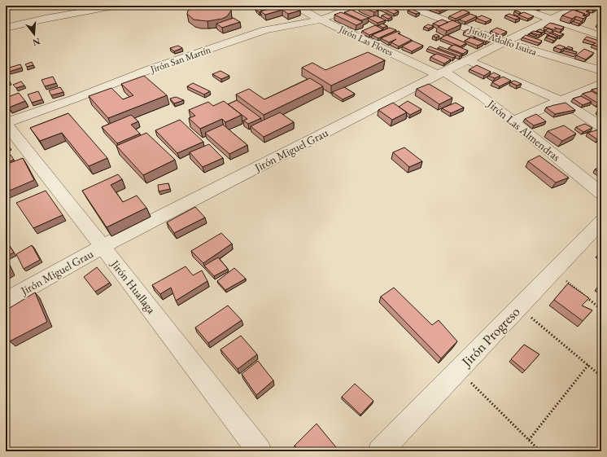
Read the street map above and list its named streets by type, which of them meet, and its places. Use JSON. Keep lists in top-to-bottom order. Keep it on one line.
{"streets":{"street":["Jirón Las Flores","Jirón Adolfo Isuiza","Jirón San Martín","Jirón Las Almendras","Jirón Miguel Grau","Jirón Huallaga","Jirón Progreso"]},"crossings":[["Jirón Las Flores","Jirón San Martín"],["Jirón Las Flores","Jirón Las Almendras"],["Jirón Las Flores","Jirón Miguel Grau"],["Jirón Adolfo Isuiza","Jirón Miguel Grau"],["Jirón San Martín","Jirón Huallaga"],["Jirón Las Almendras","Jirón Miguel Grau"],["Jirón Miguel Grau","Jirón Huallaga"]],"north":"bottom"}
